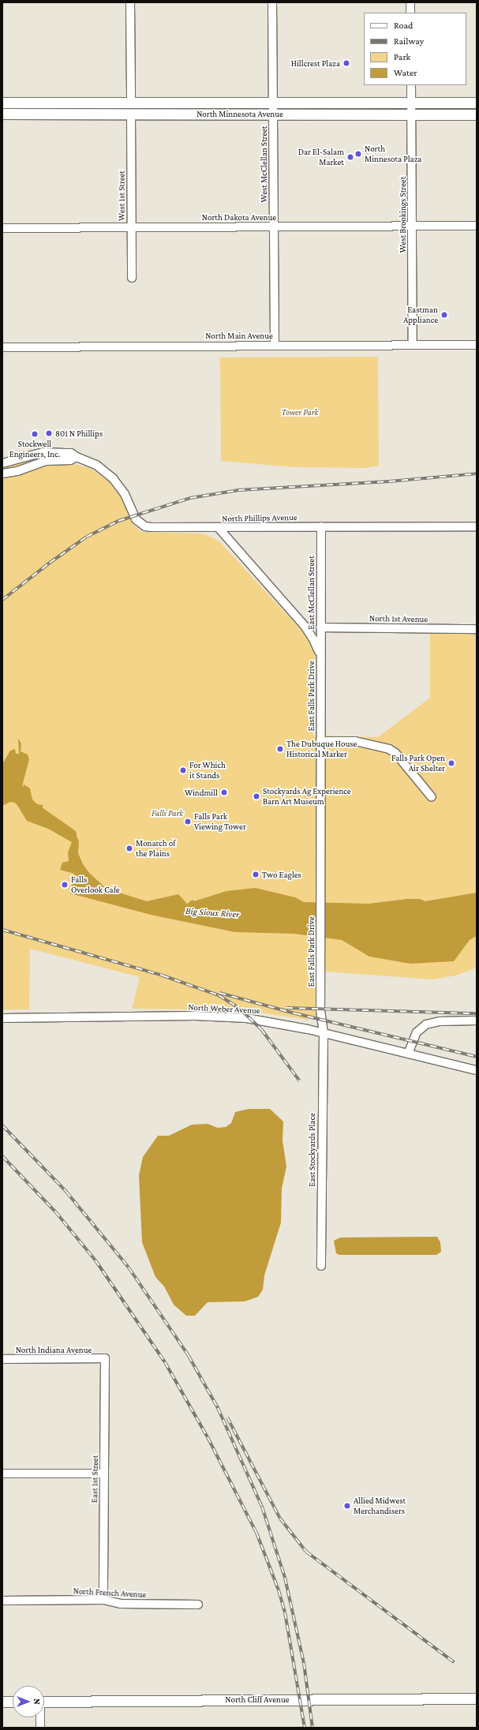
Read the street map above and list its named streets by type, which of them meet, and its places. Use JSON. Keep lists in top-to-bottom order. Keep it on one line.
{"streets":{"main road":["North Minnesota Avenue","North Cliff Avenue"],"street":["West McClellan Street","West 1st Street","West Brookings Street","North Dakota Avenue","North Main Avenue","North Phillips Avenue","East McClellan Street","North 1st Avenue","East Falls Park Drive","North Weber Avenue","East Stockyards Place","North Indiana Avenue","East 1st Street","North French Avenue"]},"crossings":[["North Minnesota Avenue","West McClellan Street"],["North Minnesota Avenue","West 1st Street"],["North Minnesota Avenue","West Brookings Street"],["West McClellan Street","North Dakota Avenue"],["West McClellan Street","North Main Avenue"],["West 1st Street","North Dakota Avenue"],["West Brookings Street","North Dakota Avenue"],["West Brookings Street","North Main Avenue"],["North Phillips Avenue","East McClellan Street"],["North Phillips Avenue","East Falls Park Drive"],["East McClellan Street","North 1st Avenue"],["East McClellan Street","East Falls Park Drive"],["East Falls Park Drive","North Weber Avenue"],["East Falls Park Drive","East Stockyards Place"],["North Weber Avenue","East Stockyards Place"],["North Indiana Avenue","East 1st Street"],["East 1st Street","North French Avenue"]],"water":["Big Sioux River"],"parks":["Tower Park","Falls Park"],"places":["Hillcrest Plaza","North Minnesota Plaza","Dar El-Salam Market","Eastman Appliance","801 N Phillips","Stockwell Engineers, Inc.","The Dubuque House Historical Marker","Falls Park Open Air Shelter","For Which it Stands","Windmill","Stockyards Ag Experience Barn Art Museum","Falls Park Viewing Tower","Monarch of the Plains","Two Eagles","Falls Overlook Cafe","Allied Midwest Merchandisers"],"legend":["Road","Railway","Park","Water"],"north":"right"}
